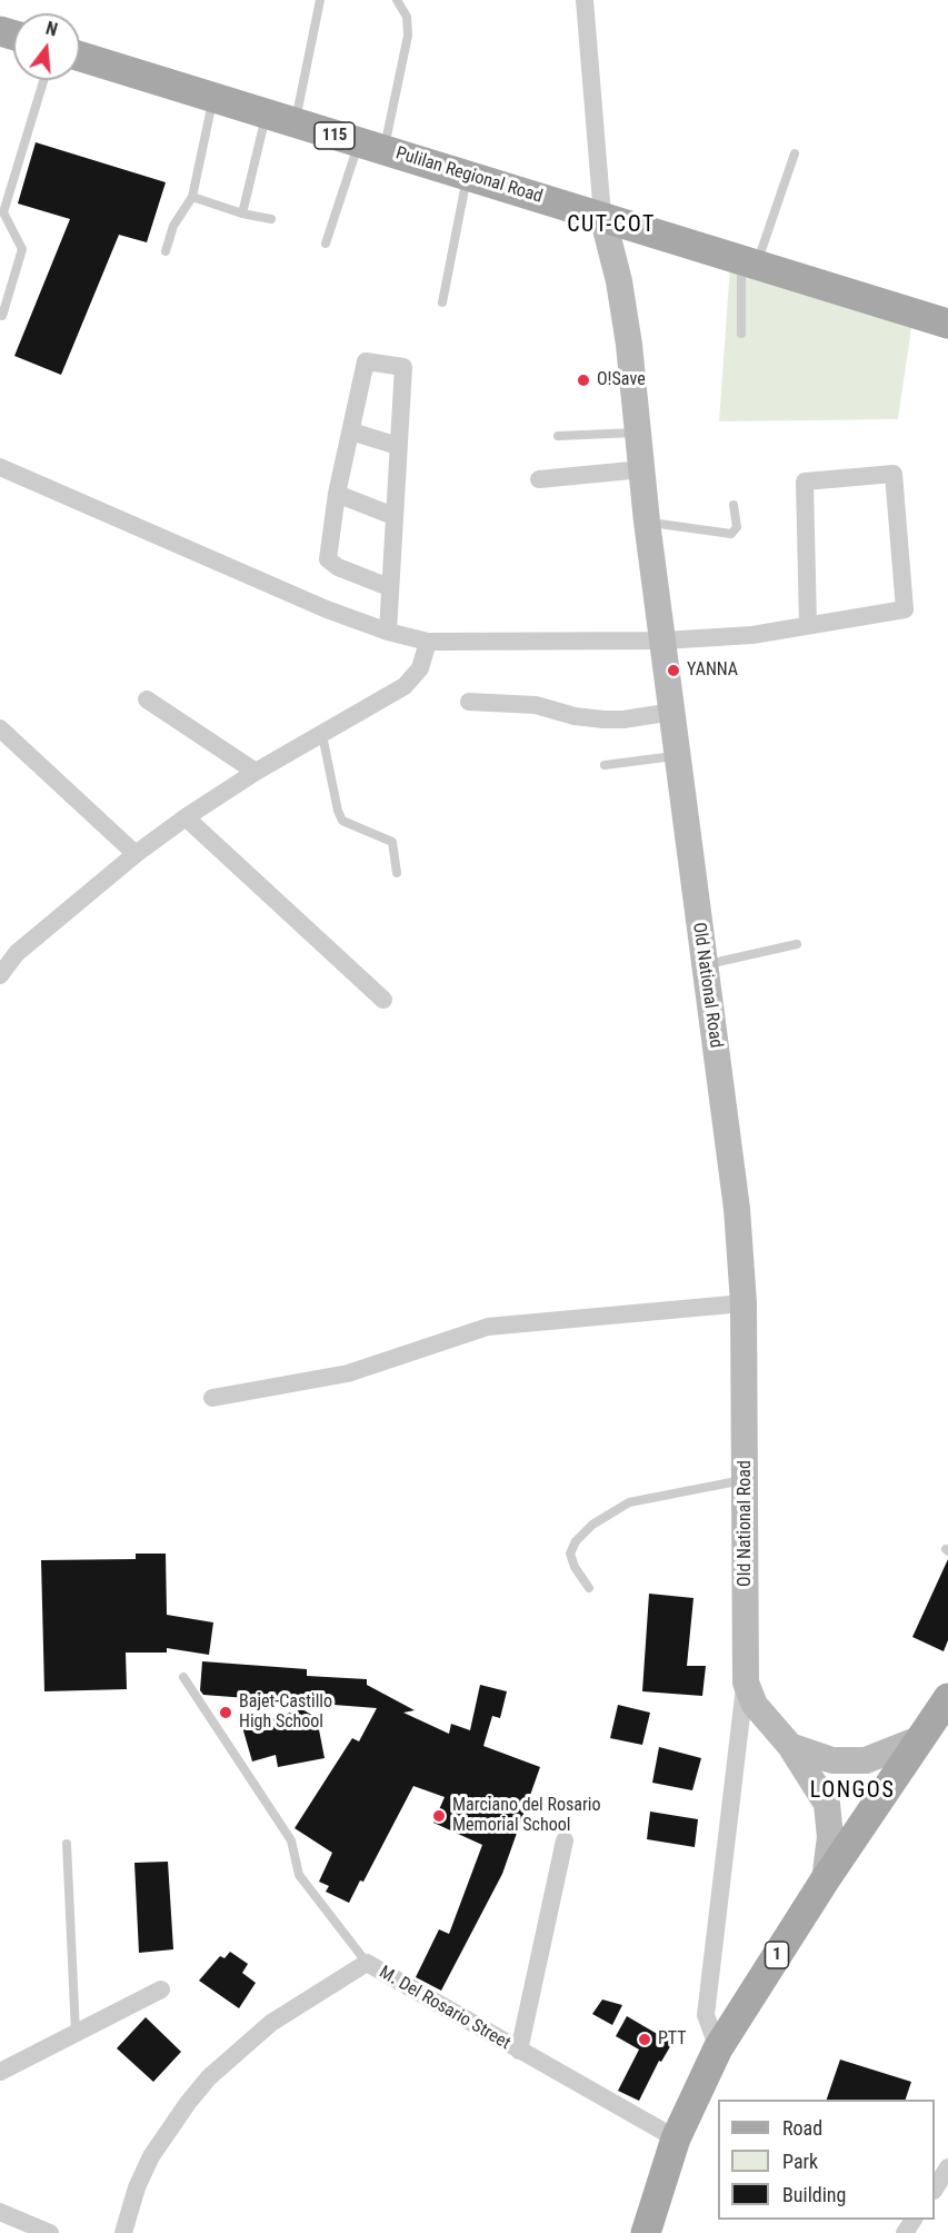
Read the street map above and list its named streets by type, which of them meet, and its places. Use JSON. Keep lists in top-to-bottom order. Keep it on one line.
{"streets":{"main road":["115","Pulilan Regional Road","Old National Road","1"],"street":["M. Del Rosario Street"]},"crossings":[["Pulilan Regional Road","Old National Road"],["Old National Road","1"],["1","M. Del Rosario Street"]],"districts":["CUT-COT","LONGOS"],"places":["O!Save","YANNA","Bajet-Castillo High School","Marciano del Rosario Memorial School","PTT"],"legend":["Road","Park","Building"],"north":"top"}
